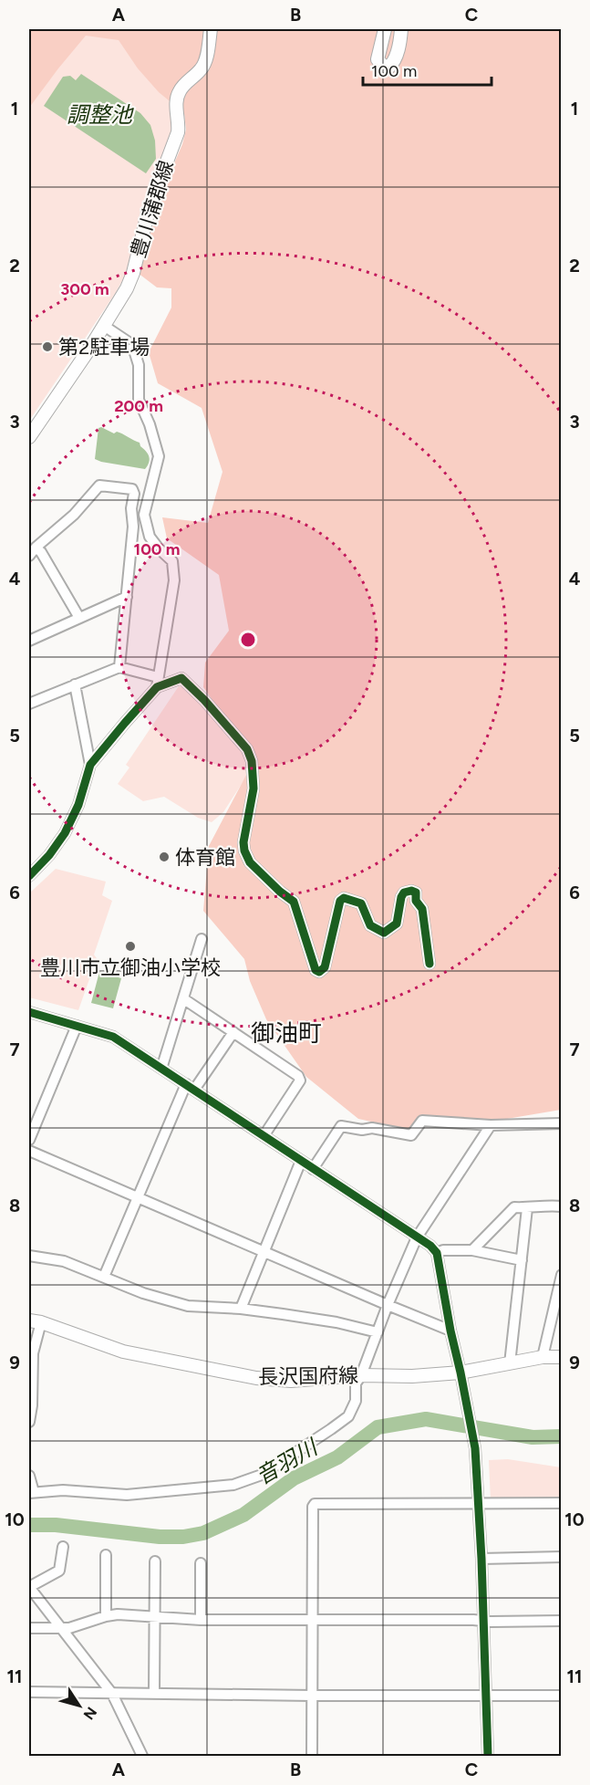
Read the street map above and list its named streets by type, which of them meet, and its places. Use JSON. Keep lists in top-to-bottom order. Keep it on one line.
{"streets":{"main road":["豊川蒲郡線","長沢国府線"]},"districts":["御油町"],"water":["調整池","音羽川"],"places":["第2駐車場","体育館","豊川市立御油小学校"],"scale_bar":"100 m","north":"bottom right","grid":{"columns":["A","B","C"],"rows":["1","2","3","4","5","6","7","8","9","10","11"]},"rings":["300 m","200 m","100 m"]}
